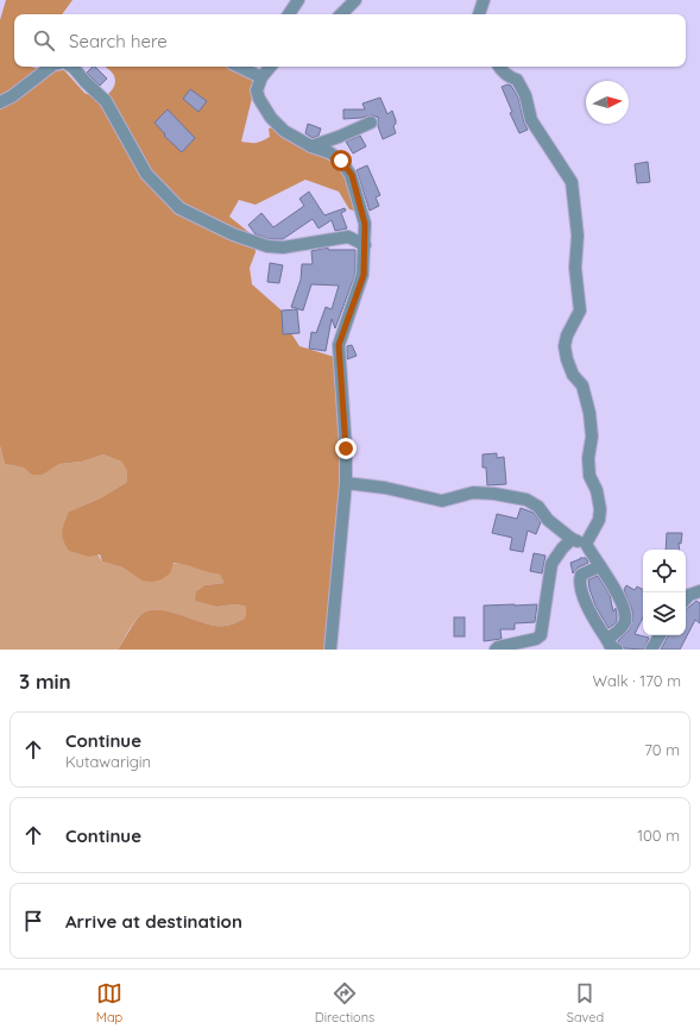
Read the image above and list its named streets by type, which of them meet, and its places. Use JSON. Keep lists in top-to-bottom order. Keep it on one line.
{"north":"right","page":{"search":"Search here","heading":["3 min","Walk · 170 m"],"list":[["Continue","Kutawarigin","70 m"],["Continue","100 m"],"Arrive at destination"],"nav":["Map","Directions","Saved"]}}
